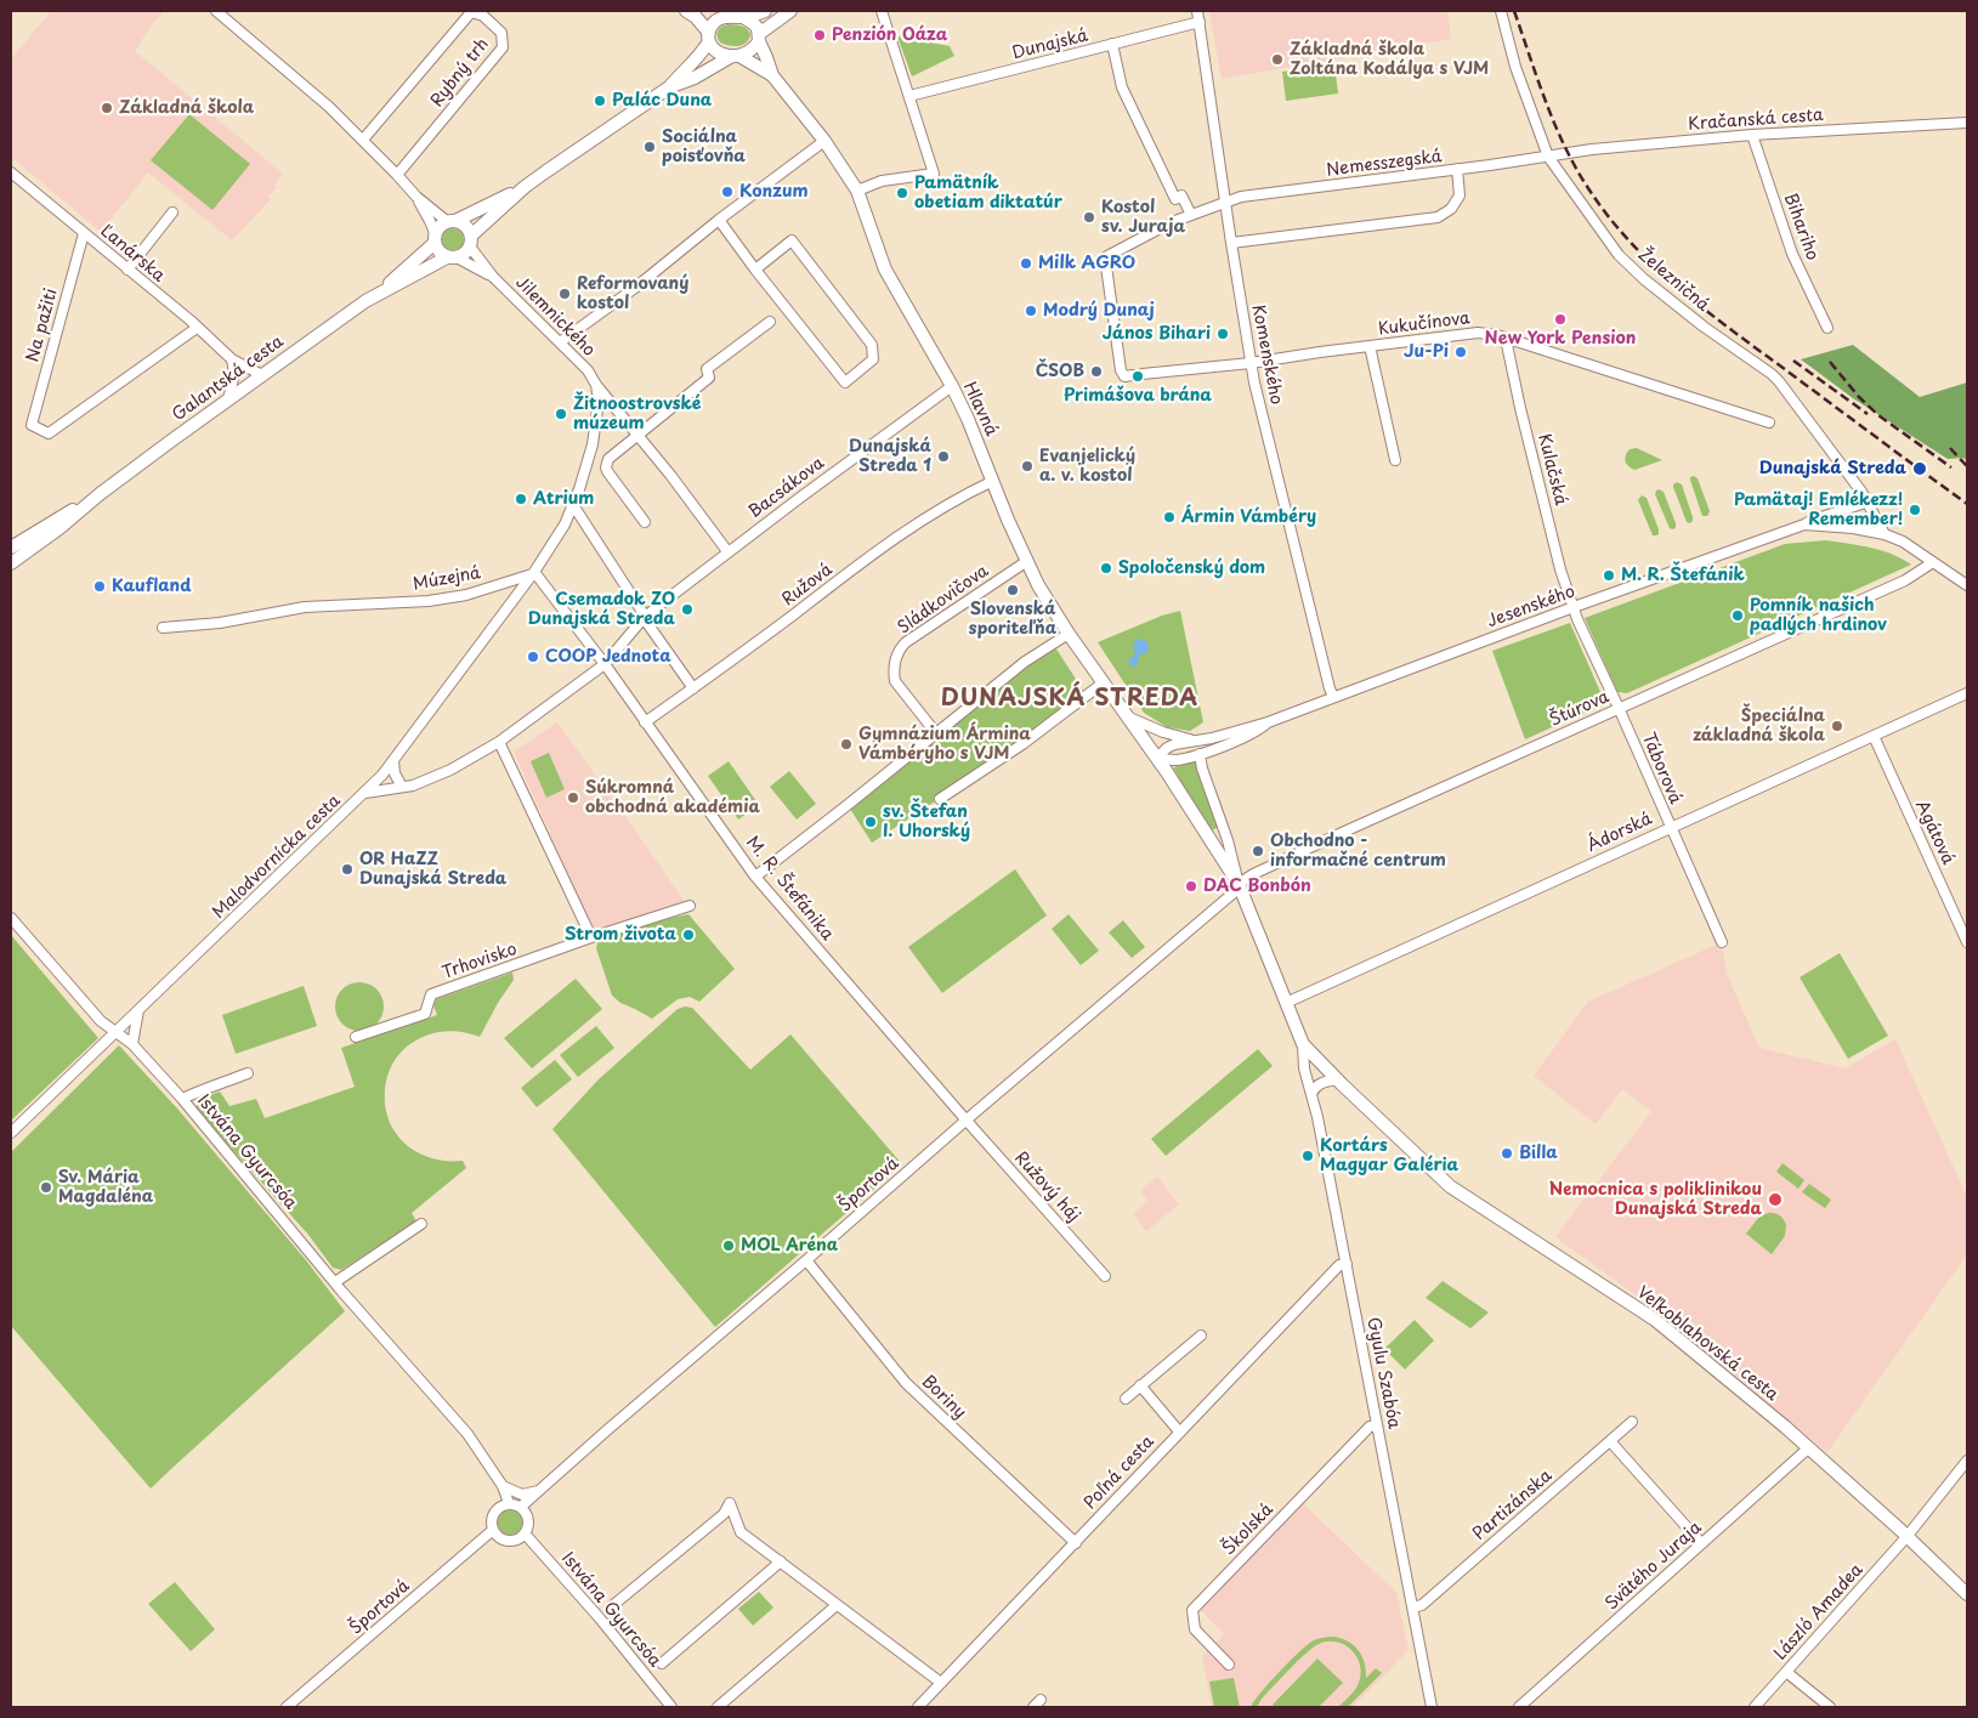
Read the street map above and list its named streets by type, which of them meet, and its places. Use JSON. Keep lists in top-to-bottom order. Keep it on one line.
{"streets":{"main road":["Galantská cesta","Hlavná","Veľkoblahovská cesta"],"street":["Dunajská","Rybný trh","Kračanská cesta","Nemesszegská","Bihariho","Ľanárska","Železničná","Jilemnického","Kukučínova","Na pažiti","Komenského","Kulačská","Bacsákova","Múzejná","Ružová","Sládkovičova","Jesenského","Štúrova","Táborová","Ádorská","Agátová","Malodvornícka cesta","M. R. Štefánika","Trhovisko","Istvána Gyurcsóa","Športová","Ružový háj","Gyulu Szabóa","Boriny","Poľná cesta","Partizánska","Školská","Svätého Juraja","László Amadea"]},"crossings":[["Dunajská","Komenského"],["Kračanská cesta","Nemesszegská"],["Kračanská cesta","Bihariho"],["Kračanská cesta","Železničná"],["Nemesszegská","Železničná"],["Nemesszegská","Komenského"],["Ľanárska","Na pažiti"],["Ľanárska","Galantská cesta"],["Železničná","Jesenského"],["Jilemnického","Galantská cesta"],["Jilemnického","Bacsákova"],["Kukučínova","Komenského"],["Kukučínova","Kulačská"],["Komenského","Jesenského"],["Hlavná","Bacsákova"],["Hlavná","Ružová"],["Hlavná","Sládkovičova"],["Hlavná","Jesenského"],["Hlavná","Štúrova"],["Hlavná","Ádorská"],["Hlavná","Športová"],["Hlavná","Veľkoblahovská cesta"],["Hlavná","Gyulu Szabóa"],["Kulačská","Jesenského"],["Kulačská","Táborová"],["Bacsákova","M. R. Štefánika"],["Múzejná","Malodvornícka cesta"],["Ružová","M. R. Štefánika"],["Jesenského","Štúrova"],["Jesenského","Táborová"],["Štúrova","Táborová"],["Štúrova","Športová"],["Táborová","Ádorská"],["Ádorská","Agátová"],["Malodvornícka cesta","Istvána Gyurcsóa"],["M. R. Štefánika","Športová"],["M. R. Štefánika","Ružový háj"],["Istvána Gyurcsóa","Športová"],["Športová","Ružový háj"],["Športová","Boriny"],["Veľkoblahovská cesta","Gyulu Szabóa"],["Veľkoblahovská cesta","Svätého Juraja"],["Veľkoblahovská cesta","László Amadea"],["Gyulu Szabóa","Poľná cesta"],["Gyulu Szabóa","Partizánska"],["Gyulu Szabóa","Školská"],["Boriny","Poľná cesta"]],"districts":["DUNAJSKÁ STREDA"],"places":["Penzión Oáza","Základná škola Zoltána Kodálya s VJM","Palác Duna","Základná škola","Sociálna poisťovňa","Konzum","Pamätník obetiam diktatúr","Kostol sv. Juraja","Milk AGRO","Reformovaný kostol","Modrý Dunaj","New York Pension","János Bihari","Ju-Pi","ČSOB","Primášova brána","Žitnoostrovské múzeum","Dunajská Streda 1","Evanjelický a. v. kostol","Dunajská Streda","Atrium","Pamätaj! Emlékezz! Remember!","Ármin Vámbéry","Spoločenský dom","M. R. Štefánik","Kaufland","Slovenská sporiteľňa","Csemadok ZO Dunajská Streda","Pomník našich padlých hrdinov","COOP Jednota","Špeciálna základná škola","Gymnázium Ármina Vámbéryho s VJM","Súkromná obchodná akadémia","sv. Štefan I. Uhorský","Obchodno - informačné centrum","OR HaZZ Dunajská Streda","DAC Bonbón","Strom života","Billa","Kortárs Magyar Galéria","Sv. Mária Magdaléna","Nemocnica s poliklinikou Dunajská Streda","MOL Aréna"]}
